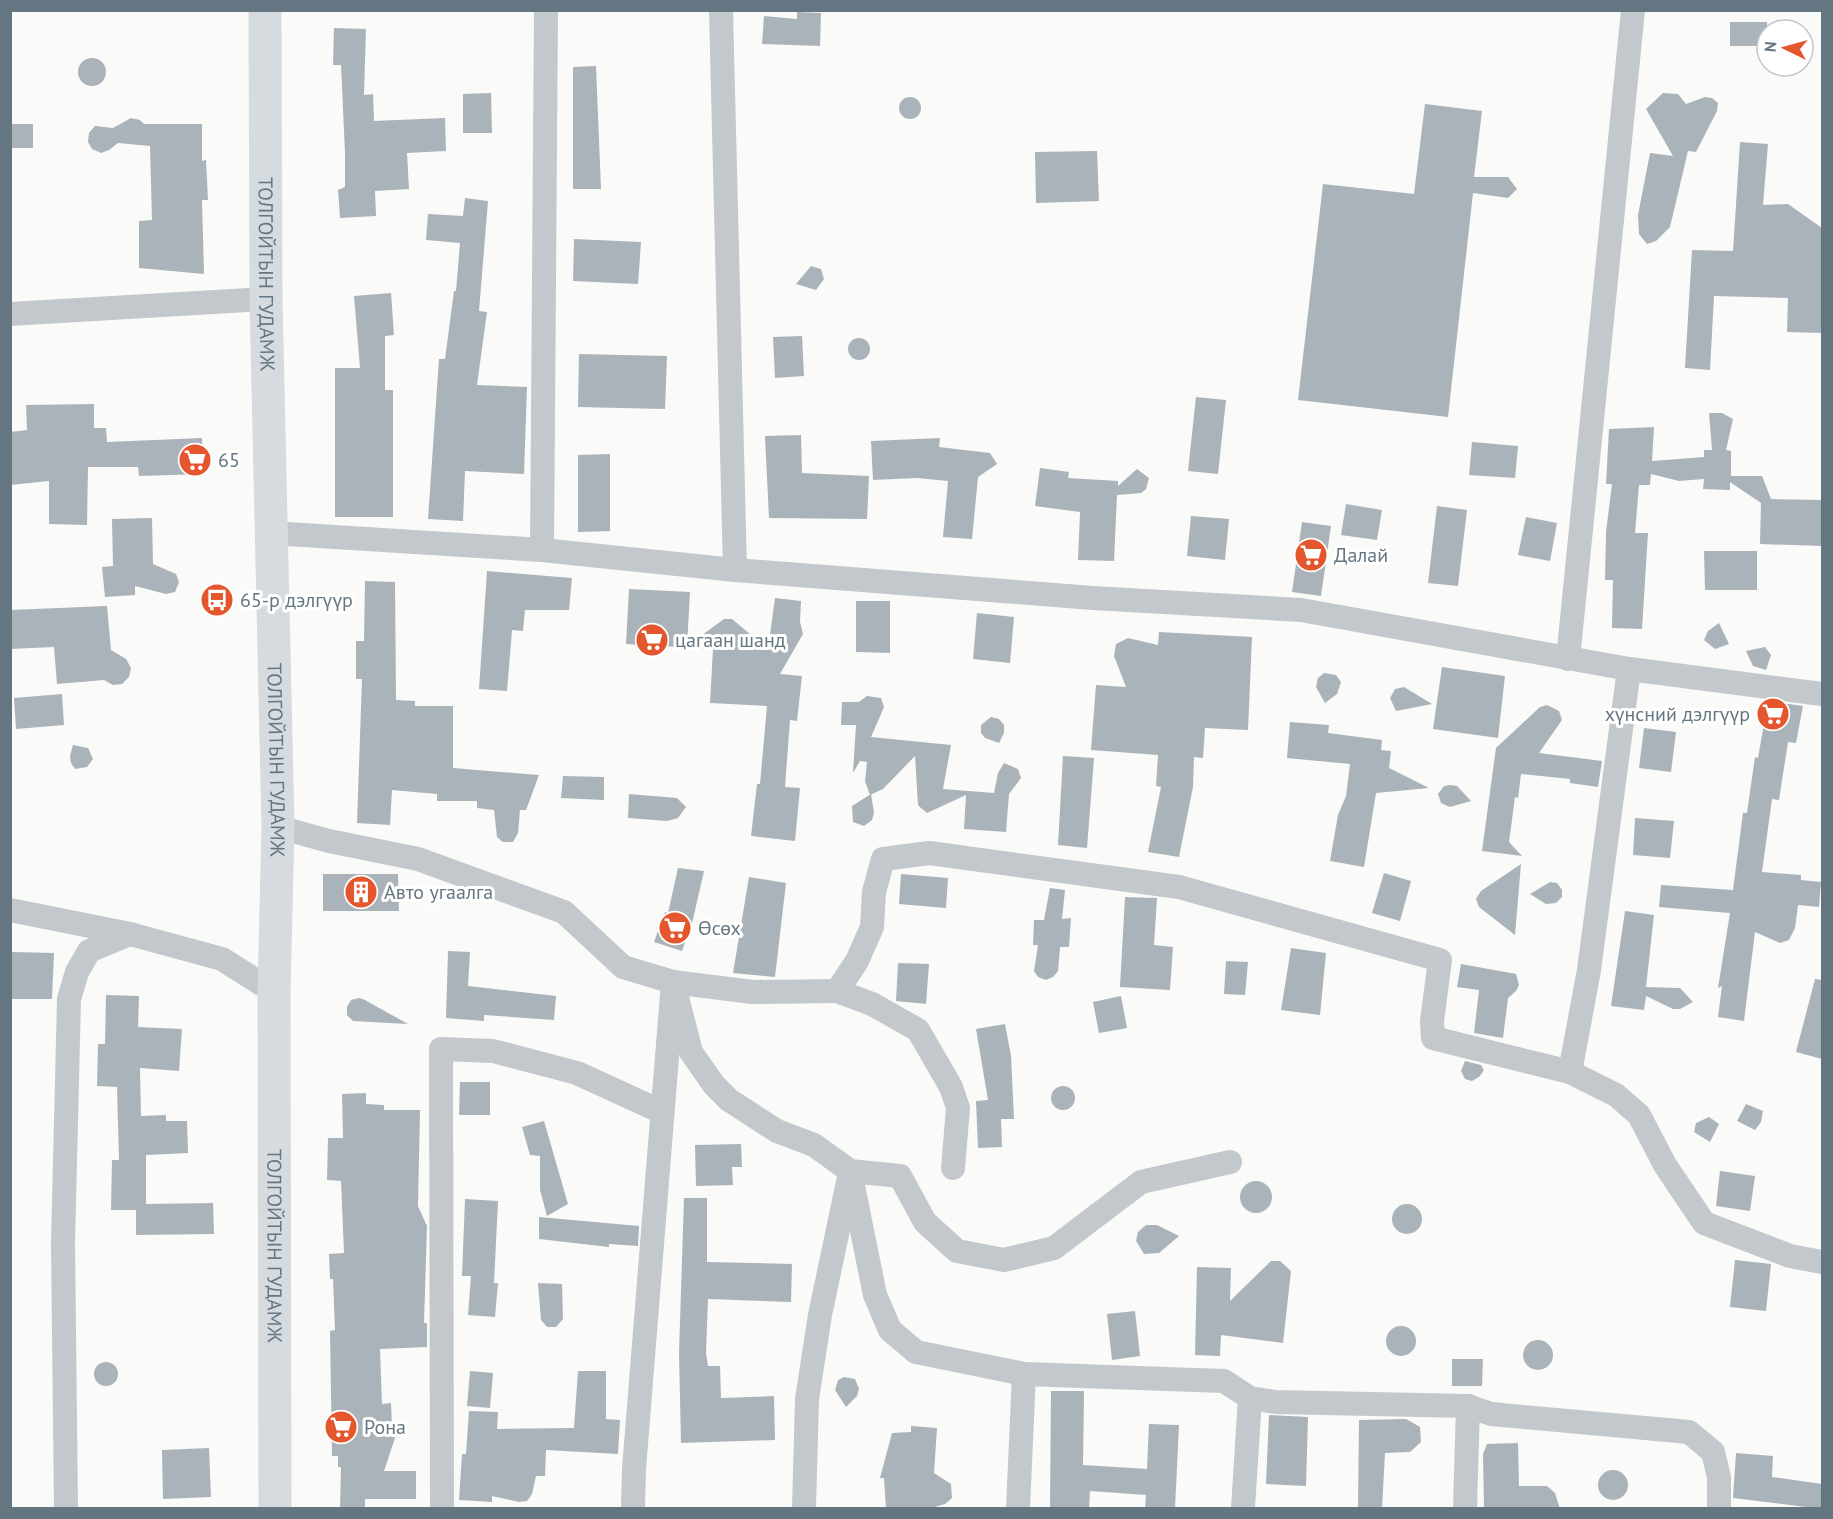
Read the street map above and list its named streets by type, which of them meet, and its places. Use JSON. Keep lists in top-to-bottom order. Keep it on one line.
{"streets":{"main road":["ТОЛГОЙТЫН ГУДАМЖ"]},"places":{"supermarket":["65","Далай","цагаан шанд","хүнсний дэлгүүр","Өсөх","Рона"],"bus stop":["65-р дэлгүүр"],"building":["Авто угаалга"]},"north":"left"}
